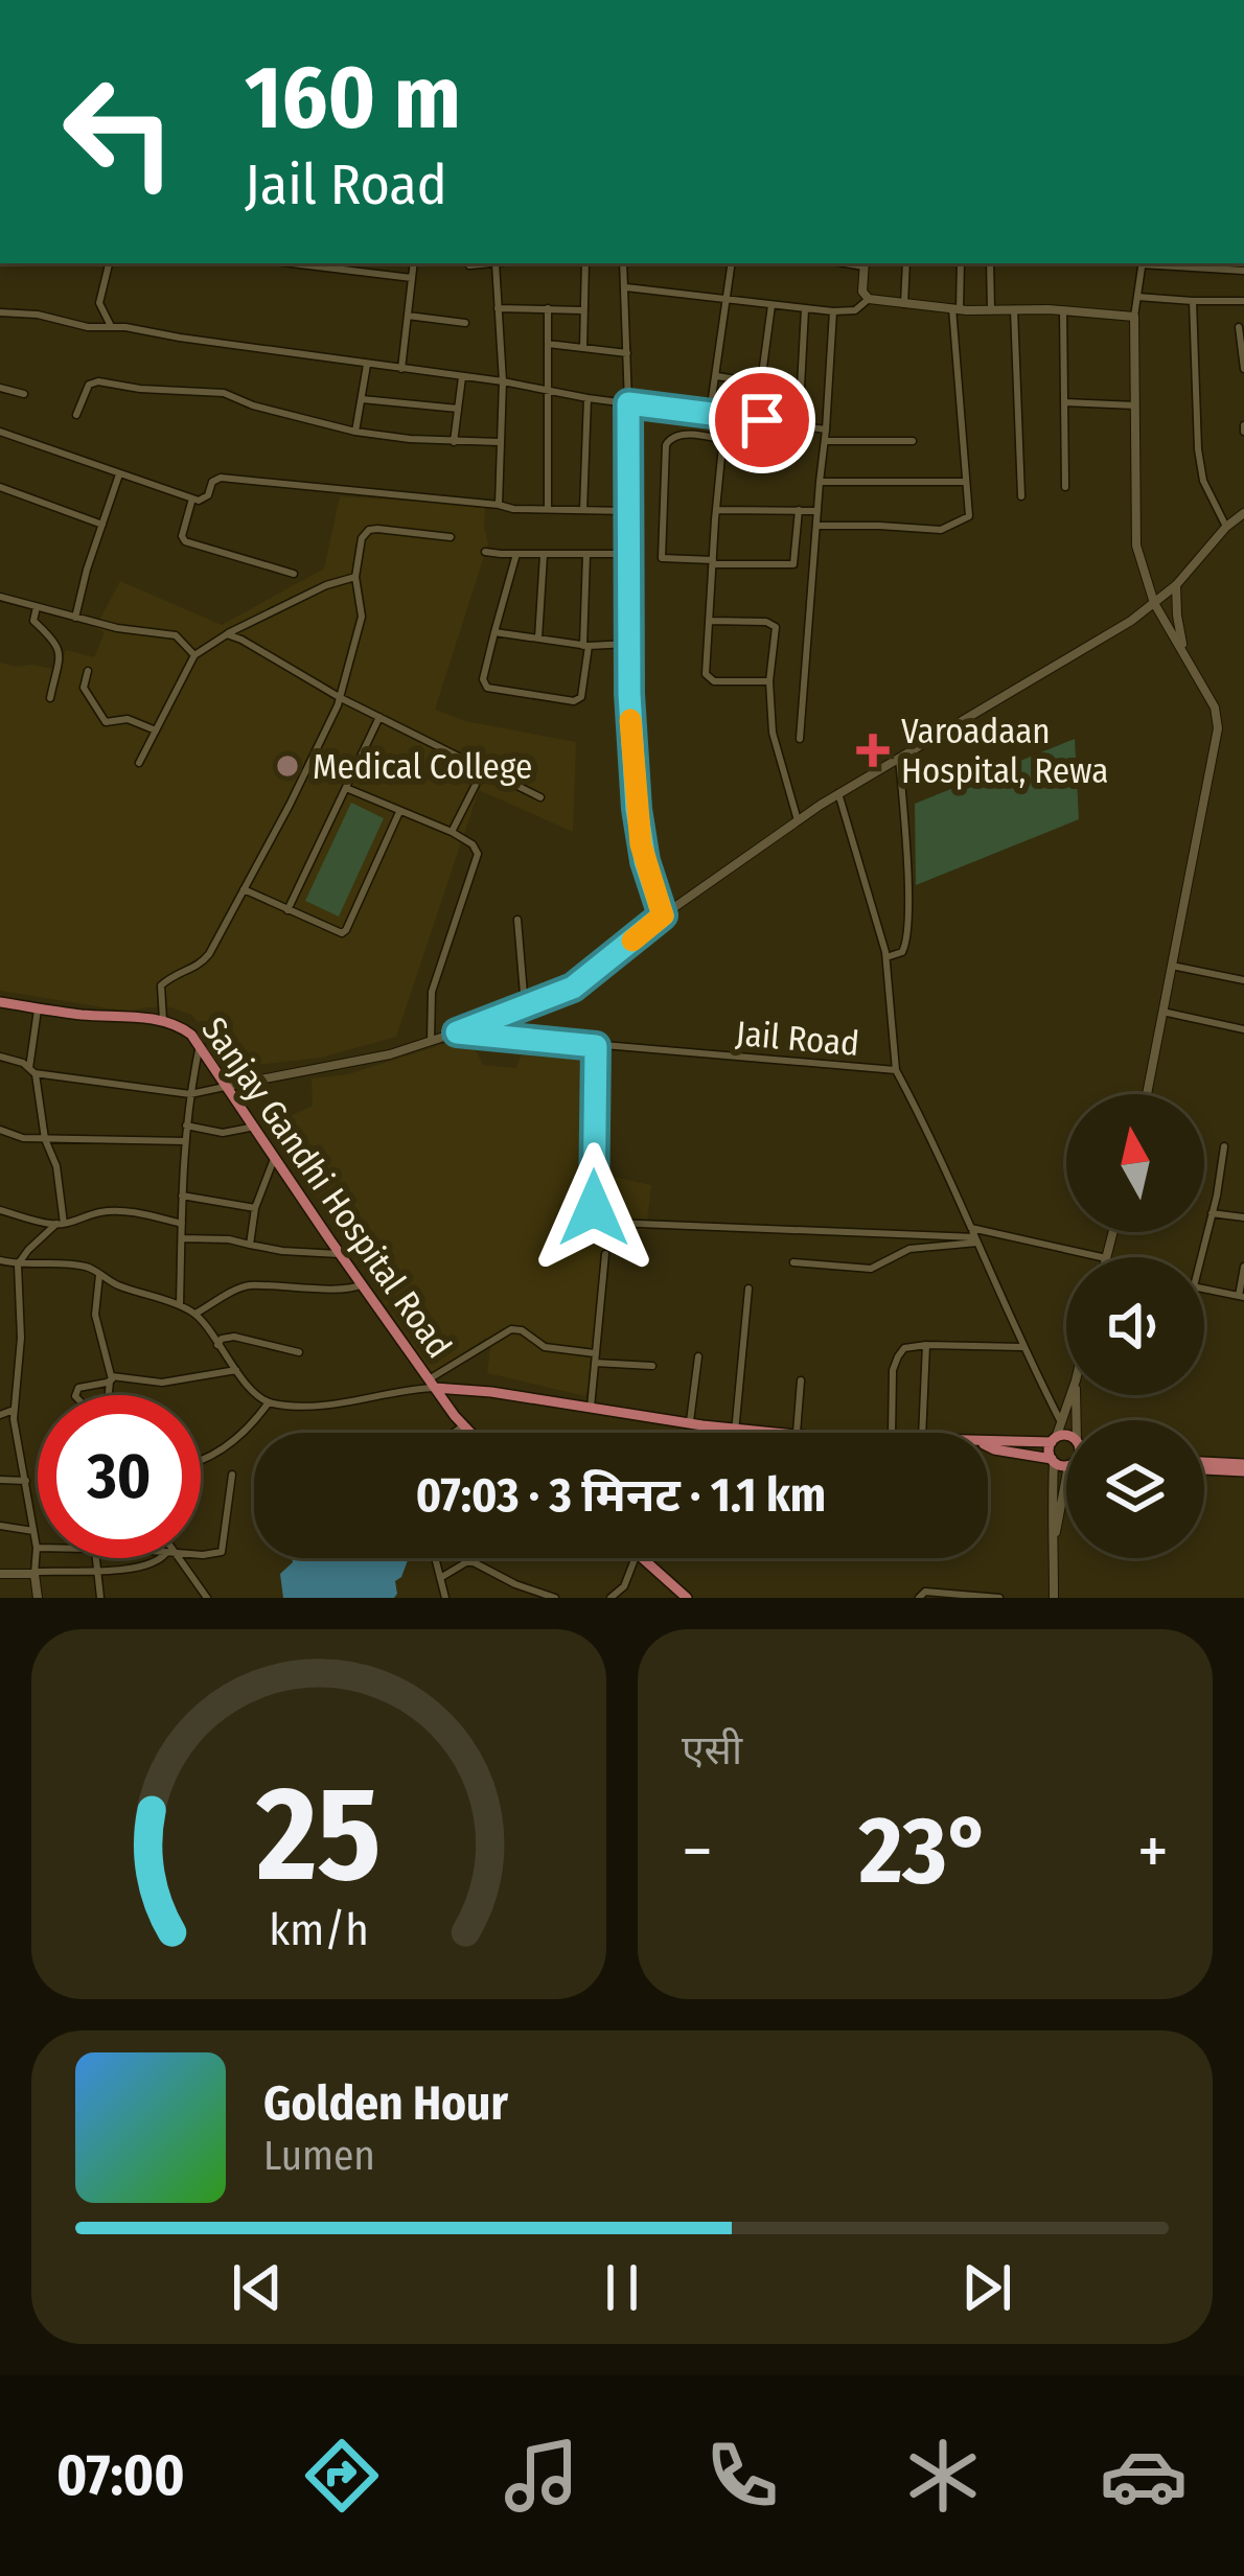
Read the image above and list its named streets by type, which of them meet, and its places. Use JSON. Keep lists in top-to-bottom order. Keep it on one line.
{"streets":{"main road":["Sanjay Gandhi Hospital Road"],"street":["Jail Road"]},"places":{"health":["Varoadaan Hospital, Rewa"],"other":["Medical College"]},"north":"top","page":{"turn":["160 m","Jail Road"],"limit":"30","trip":"07:03 · 3 मिनट · 1.1 km","tile":"एसी","heat":["−","23°","+"],"song":["Golden Hour","Lumen"],"tabs":"07:00","gauge":["25","km/h"]}}
